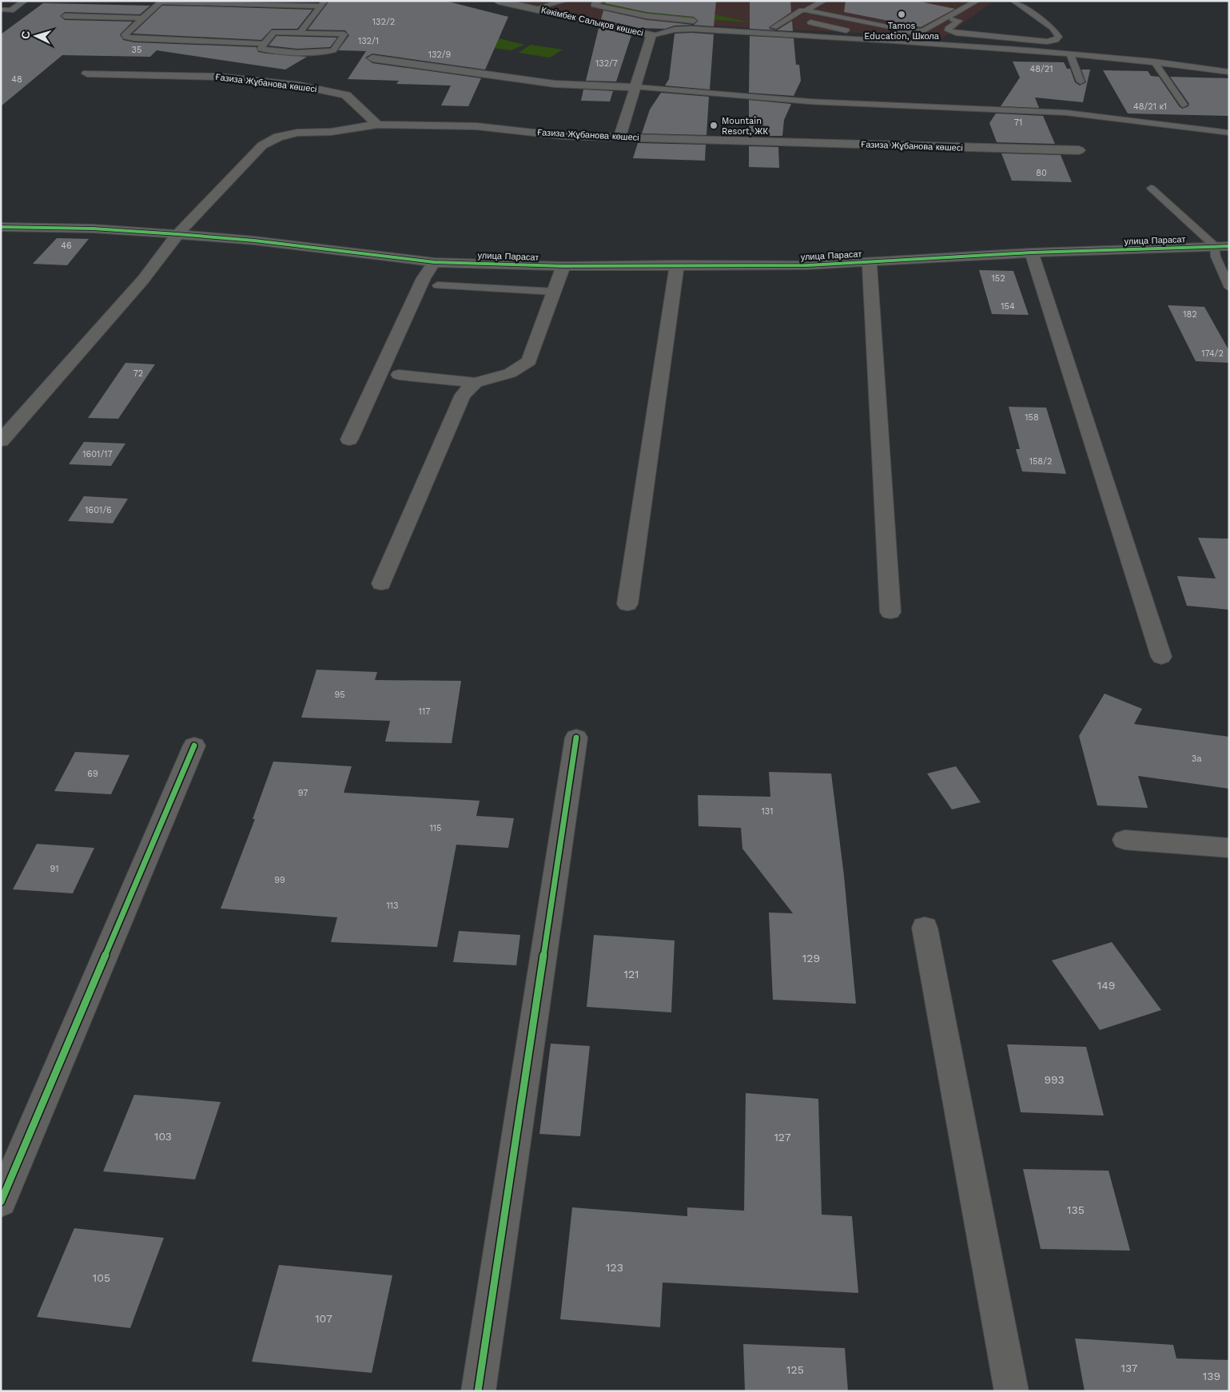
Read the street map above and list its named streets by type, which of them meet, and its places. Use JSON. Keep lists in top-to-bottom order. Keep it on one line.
{"streets":{"street":["Кәкімбек Салықов көшесі","Ғазиза Жұбанова көшесі","улица Парасат"]},"crossings":[["Кәкімбек Салықов көшесі","Ғазиза Жұбанова көшесі"]],"places":["Tamos Education, Школа","Mountain Resort, ЖК"],"house_numbers":["132/2","132/1","35","132/9","132/7","48/21","48","48/21 к1","71","80","46","152","154","182","174/2","72","158","1601/17","158/2","1601/6","95","117","3а","69","97","131","115","91","99","113","129","121","149","993","103","127","135","123","105","107","137","125","139"],"north":"left"}
